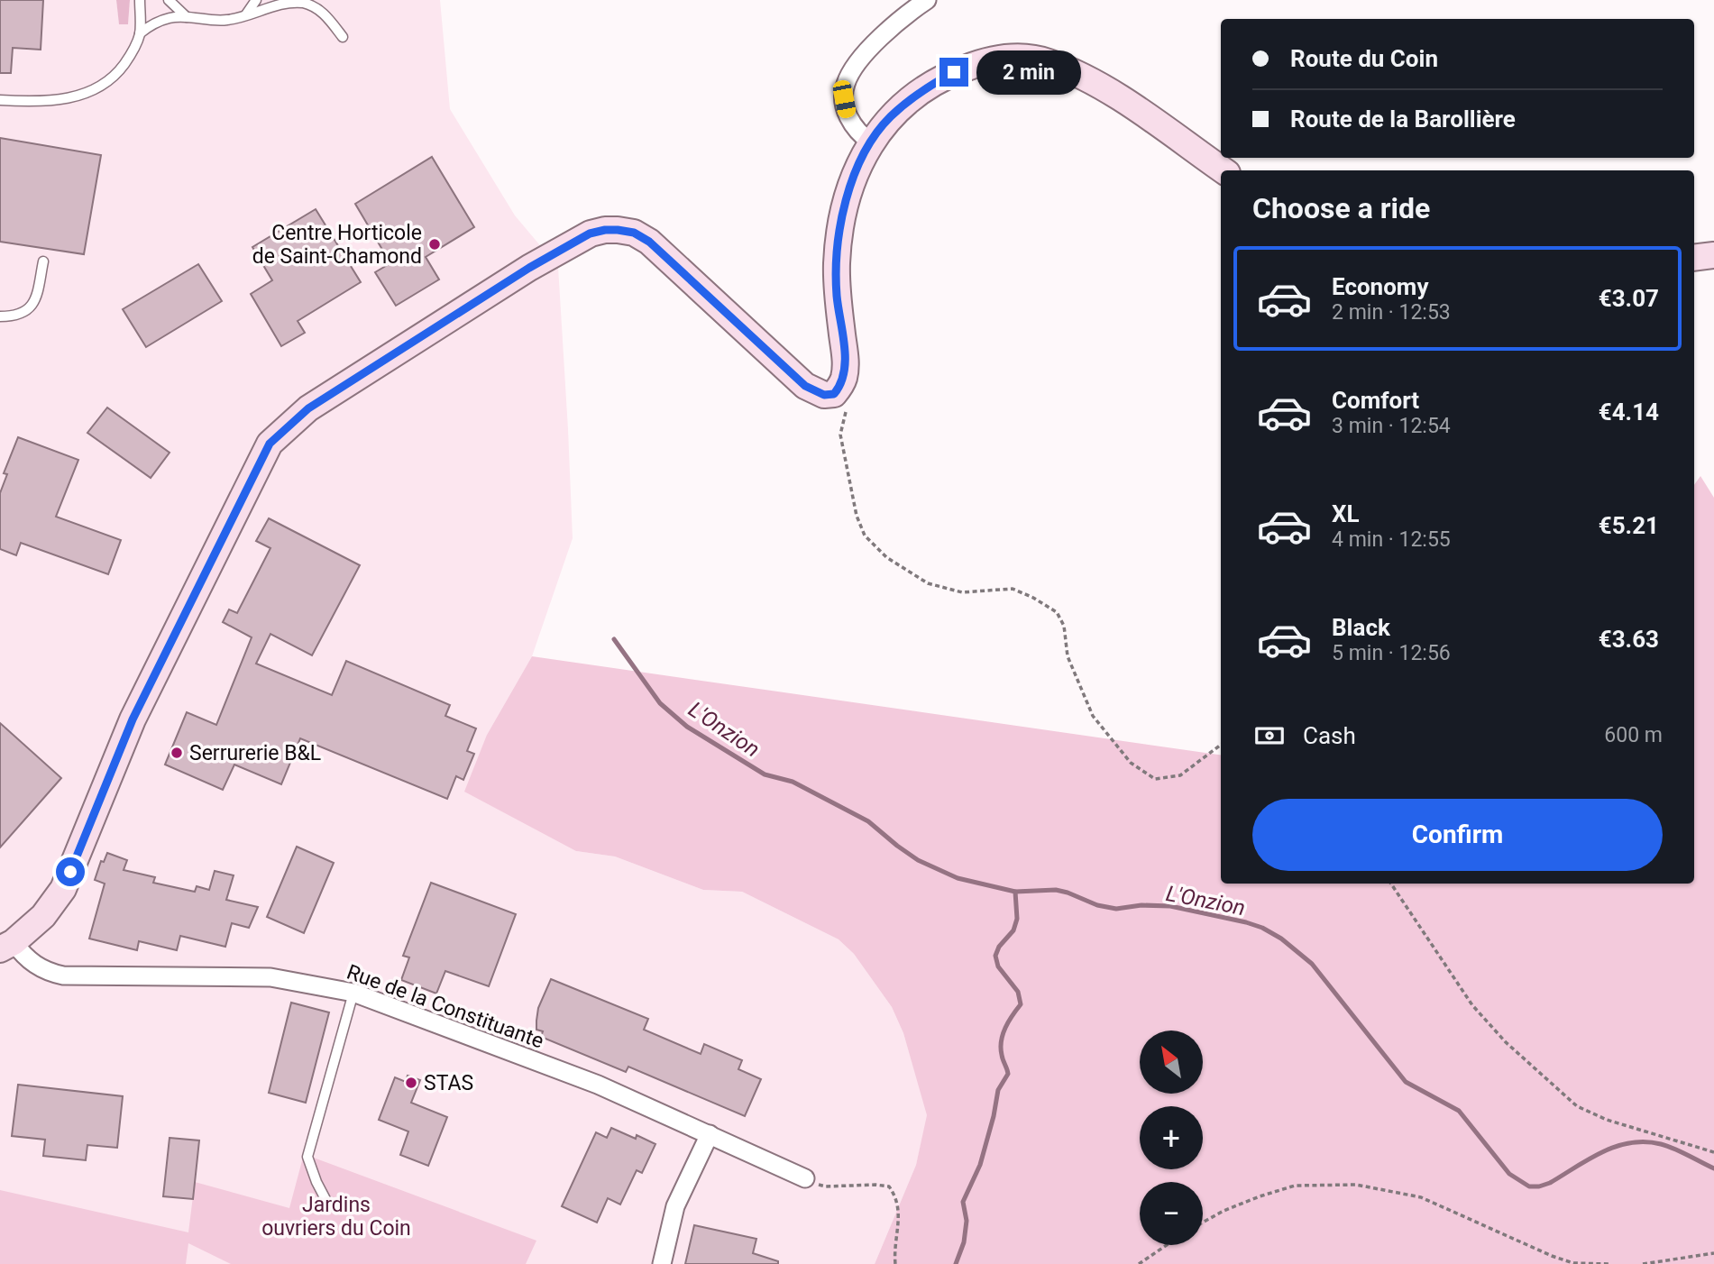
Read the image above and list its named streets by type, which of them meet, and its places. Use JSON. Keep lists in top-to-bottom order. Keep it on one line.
{"streets":{"street":["Rue de la Constituante"]},"water":["L'Onzion"],"parks":["Jardins ouvriers du Coin"],"places":["Centre Horticole de Saint-Chamond","Serrurerie B&L","STAS"],"north":"top left","page":{"banner":["Route du Coin","Route de la Barollière"],"bubble":"2 min","heading":"Choose a ride","list":[{"name":"Economy","note":"2 min · 12:53","value":"€3.07"},{"name":"Comfort","note":"3 min · 12:54","value":"€4.14"},{"name":"XL","note":"4 min · 12:55","value":"€5.21"},{"name":"Black","note":"5 min · 12:56","value":"€3.63"}],"pay":["Cash","600 m"],"buttons":"Confirm","map_buttons":["+","−"]}}
